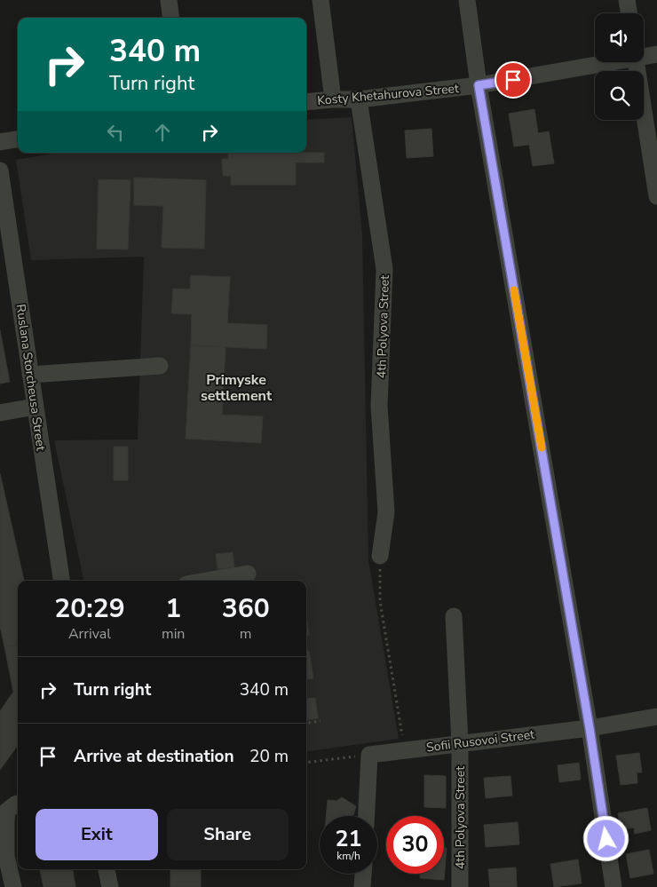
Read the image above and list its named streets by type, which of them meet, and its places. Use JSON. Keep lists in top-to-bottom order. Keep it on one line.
{"streets":{"street":["Kosty Khetahurova Street","4th Polyova Street","Ruslana Storcheusa Street","Sofii Rusovoi Street"]},"crossings":[["Kosty Khetahurova Street","4th Polyova Street"],["4th Polyova Street","Sofii Rusovoi Street"]],"districts":["Primyske settlement"],"page":{"turn":["340 m","Turn right"],"eta":["20:29","Arrival","1","min","360","m"],"list":[{"name":"Turn right","value":"340 m"},{"name":"Arrive at destination","value":"20 m"}],"buttons":["Exit","Share"],"speed":"21 km/h","limit":"30"}}
